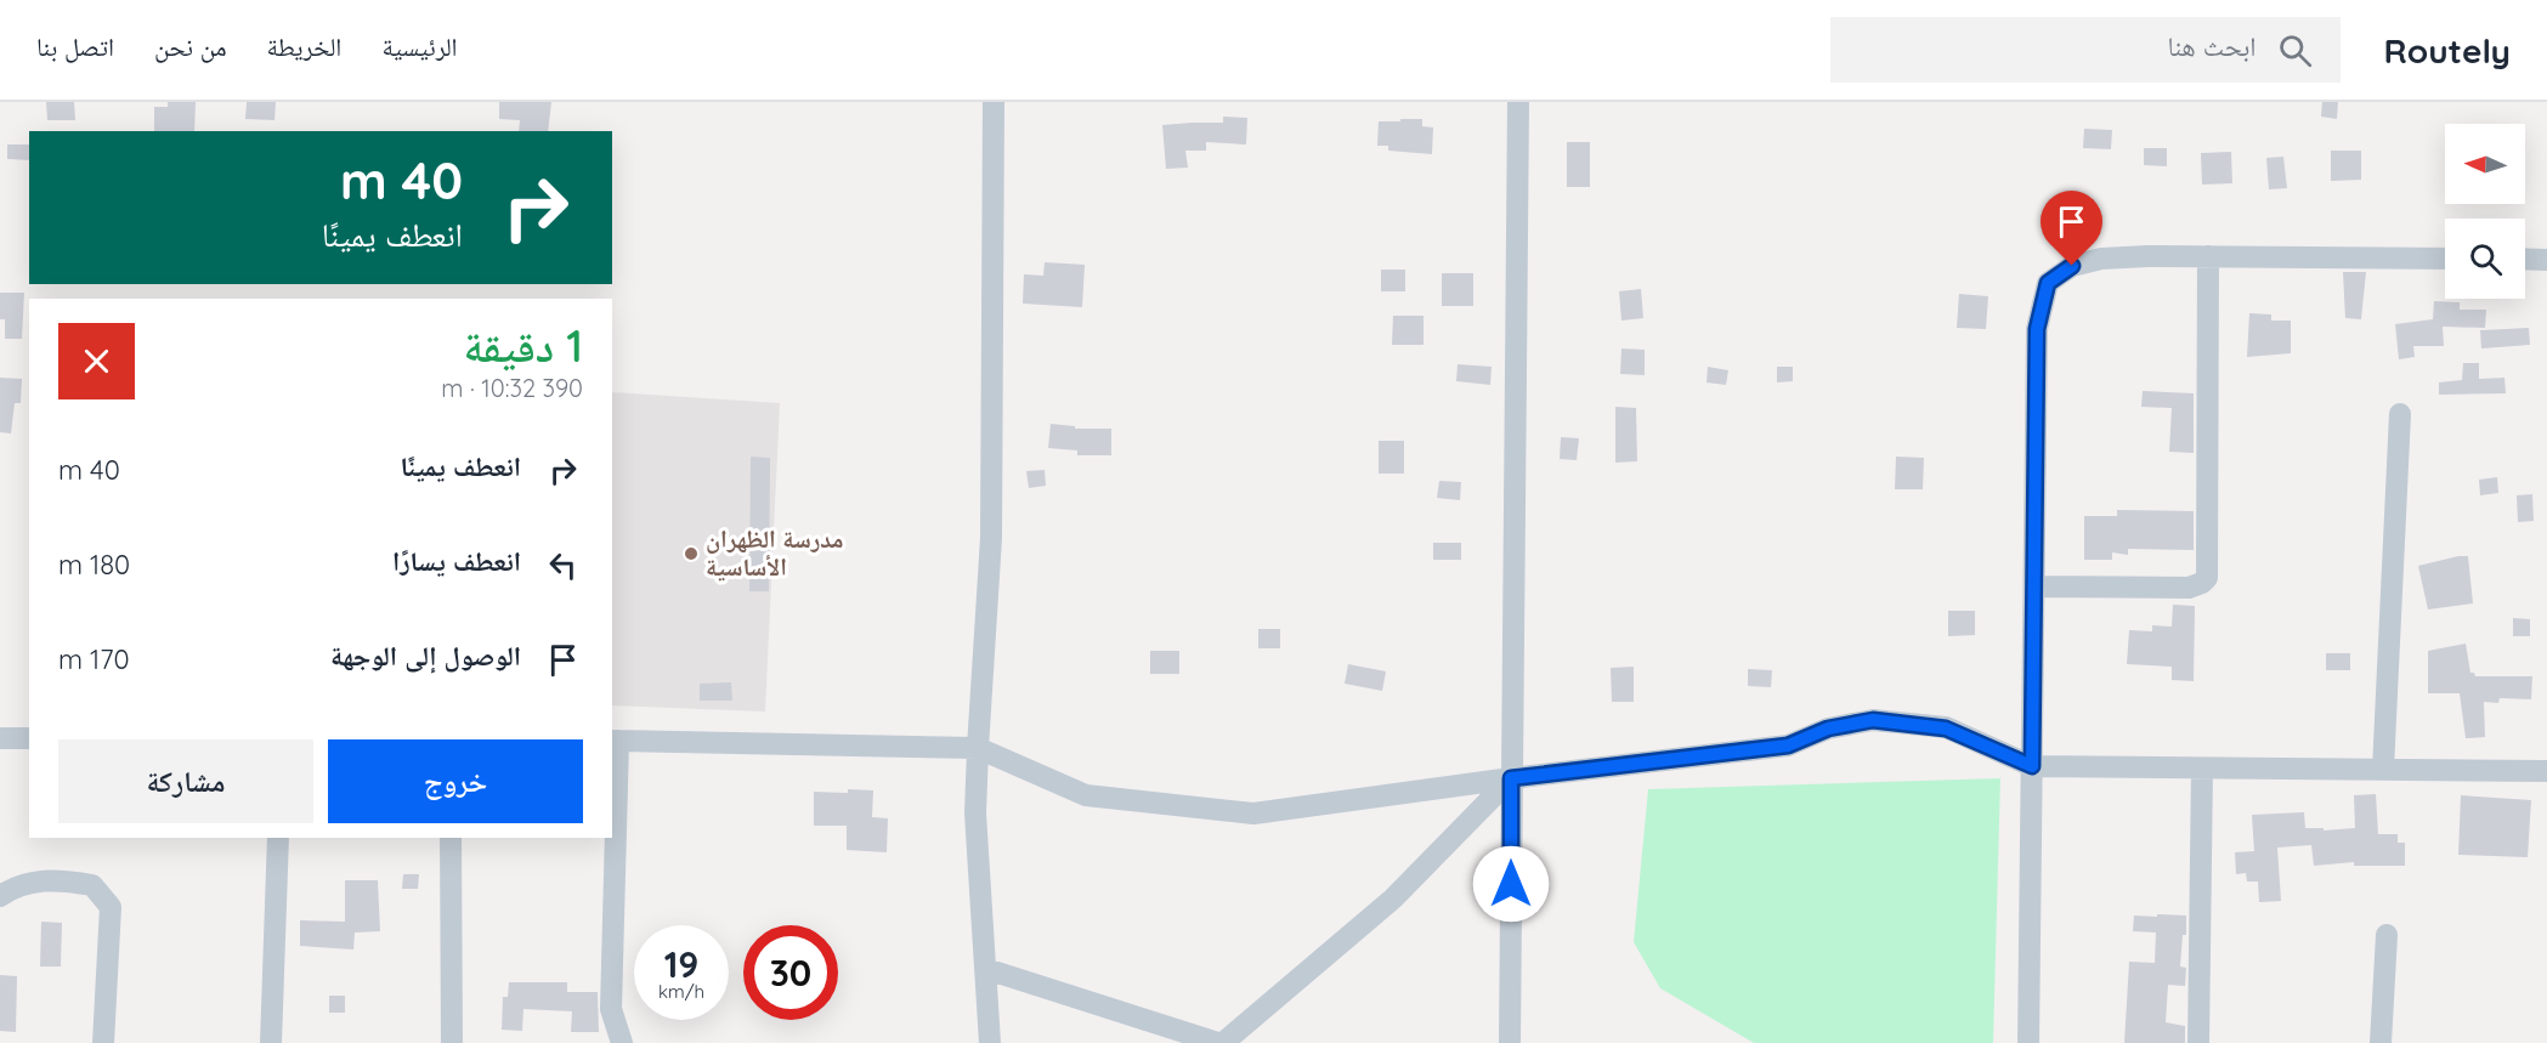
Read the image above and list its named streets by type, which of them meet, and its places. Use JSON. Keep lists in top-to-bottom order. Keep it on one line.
{"places":["مدرسة الظهران الأساسية"],"north":"left","page":{"header":"Routely","search":"ابحث هنا","nav":["الرئيسية","الخريطة","من نحن","اتصل بنا"],"turn":["40 m","انعطف يمينًا"],"heading":["1 دقيقة","390 m · 10:32"],"list":[{"name":"انعطف يمينًا","value":"40 m"},{"name":"انعطف يسارًا","value":"180 m"},{"name":"الوصول إلى الوجهة","value":"170 m"}],"buttons":["خروج","مشاركة"],"speed":"19 km/h","limit":"30"}}
